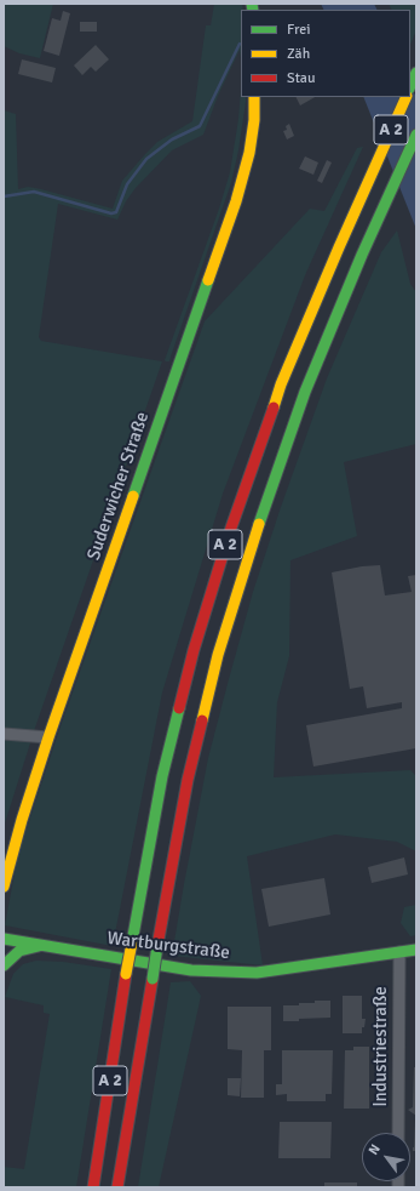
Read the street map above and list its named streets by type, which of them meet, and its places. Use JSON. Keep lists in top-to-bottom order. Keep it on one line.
{"streets":{"main road":["A 2","Suderwicher Straße","Wartburgstraße"],"street":["Industriestraße"]},"crossings":[["Wartburgstraße","Industriestraße"]],"legend":["Frei","Zäh","Stau"],"north":"top left"}
